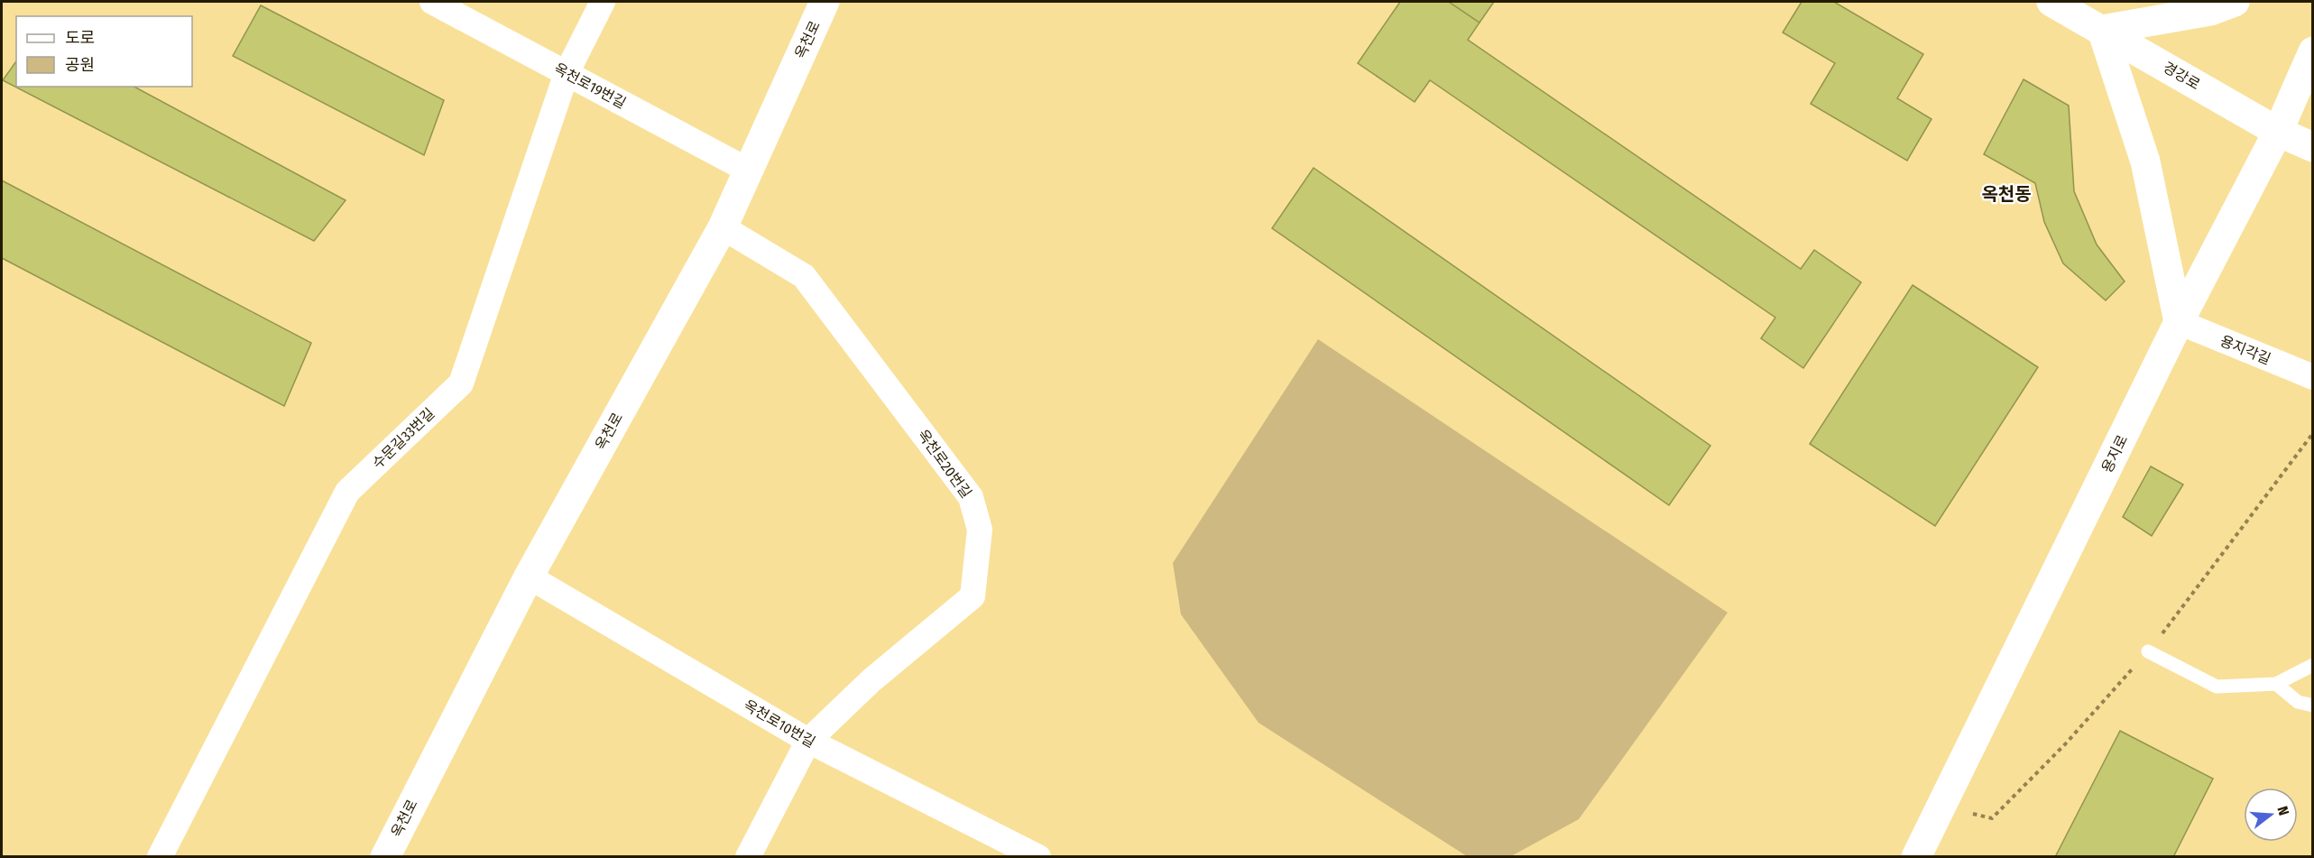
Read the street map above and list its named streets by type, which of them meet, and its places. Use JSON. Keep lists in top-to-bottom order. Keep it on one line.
{"streets":{"street":["옥천로","경강로","옥천로19번길","용지각길","수문길33번길","용지로","옥천로20번길","옥천로10번길"]},"crossings":[["옥천로","옥천로19번길"],["옥천로","옥천로20번길"],["옥천로","옥천로10번길"],["경강로","용지로"],["옥천로19번길","수문길33번길"],["용지각길","용지로"],["옥천로20번길","옥천로10번길"]],"districts":["옥천동"],"legend":["도로","공원"],"north":"right"}
